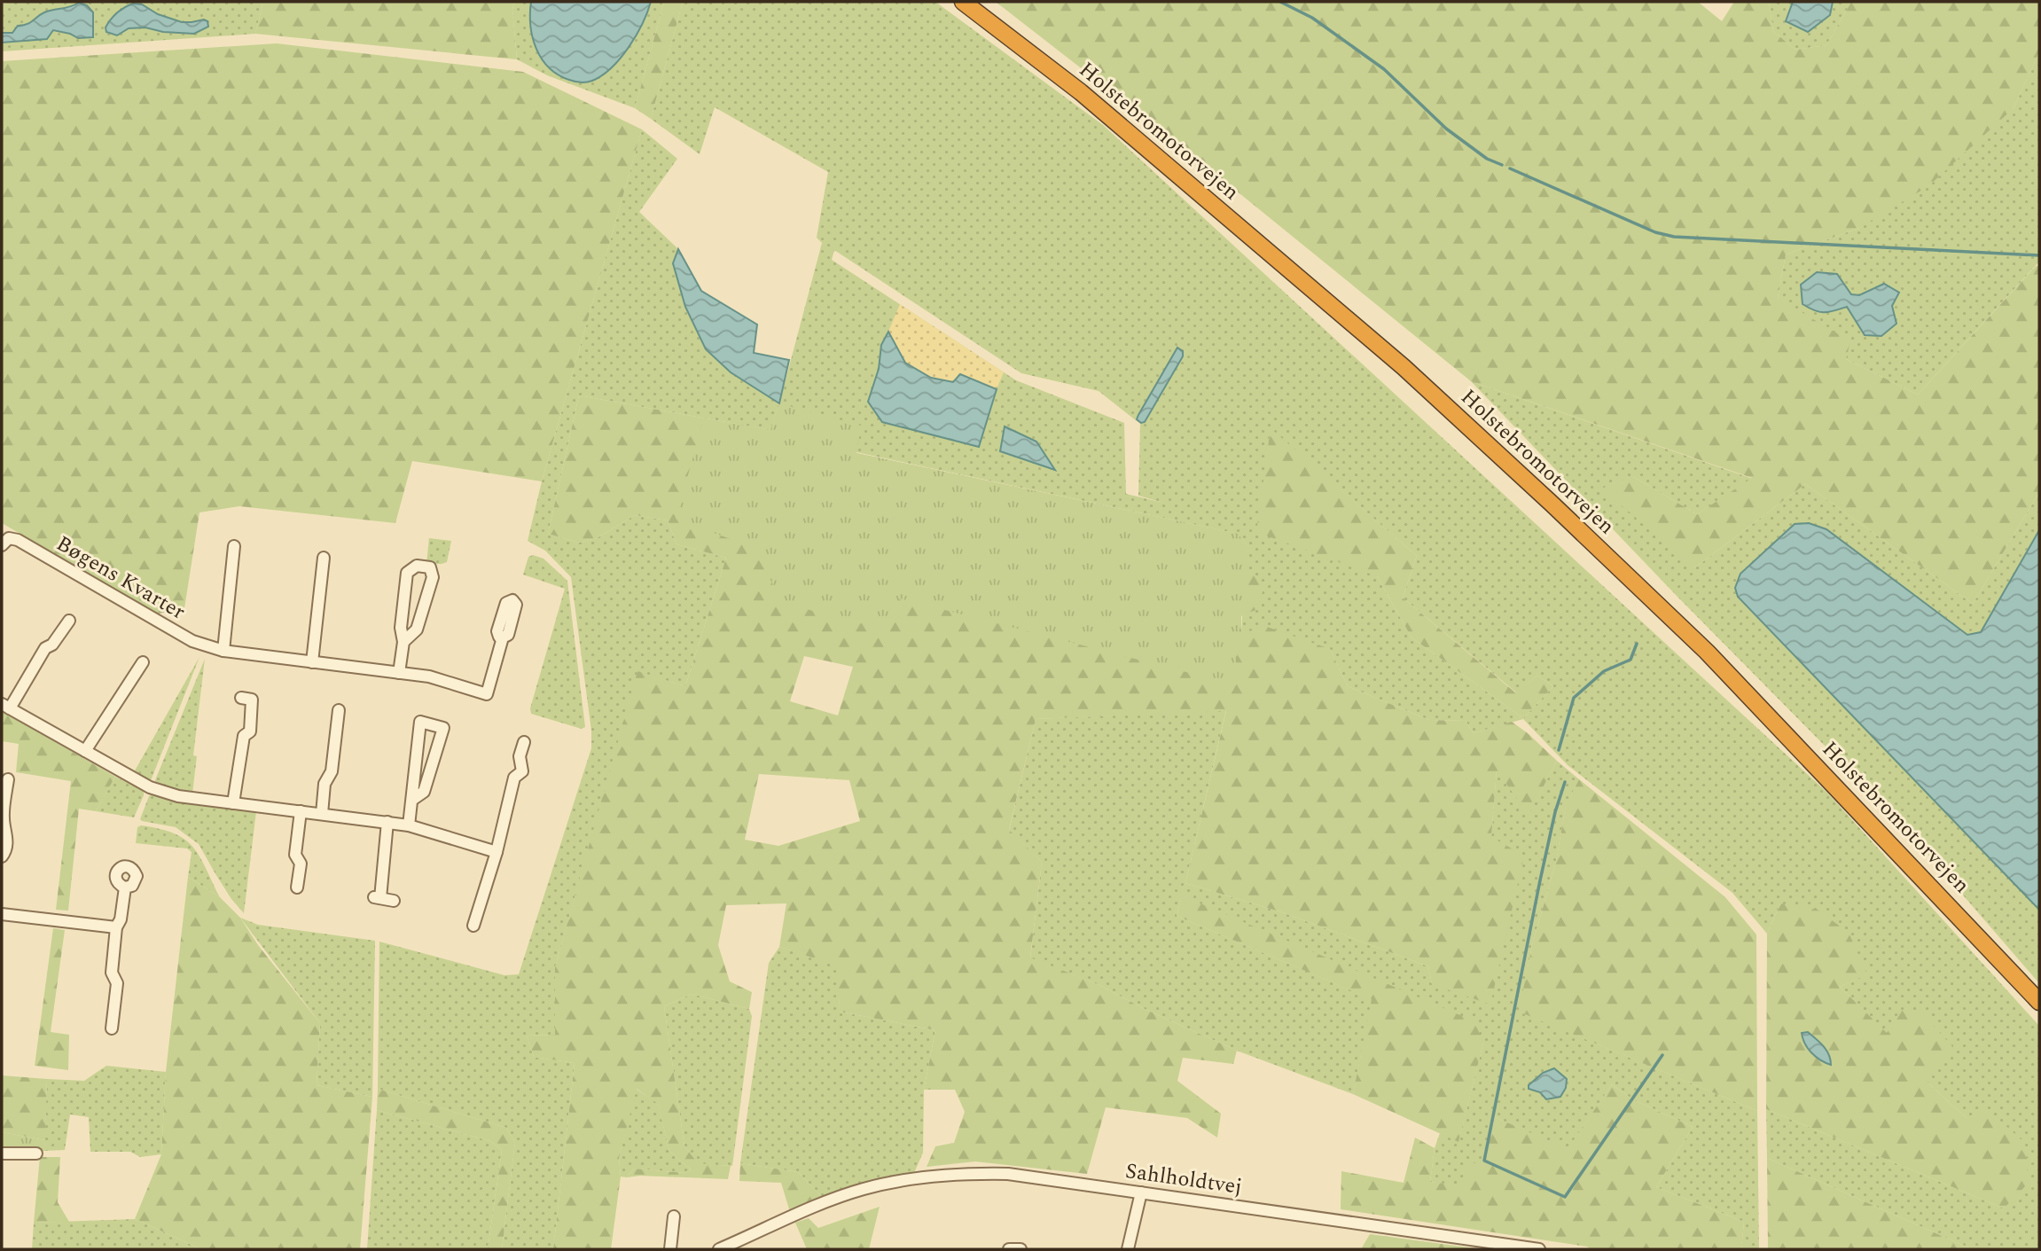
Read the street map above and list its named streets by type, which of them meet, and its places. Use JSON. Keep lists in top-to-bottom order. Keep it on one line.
{"streets":{"highway":["Holstebromotorvejen"],"street":["Bøgens Kvarter","Sahlholdtvej"]}}
